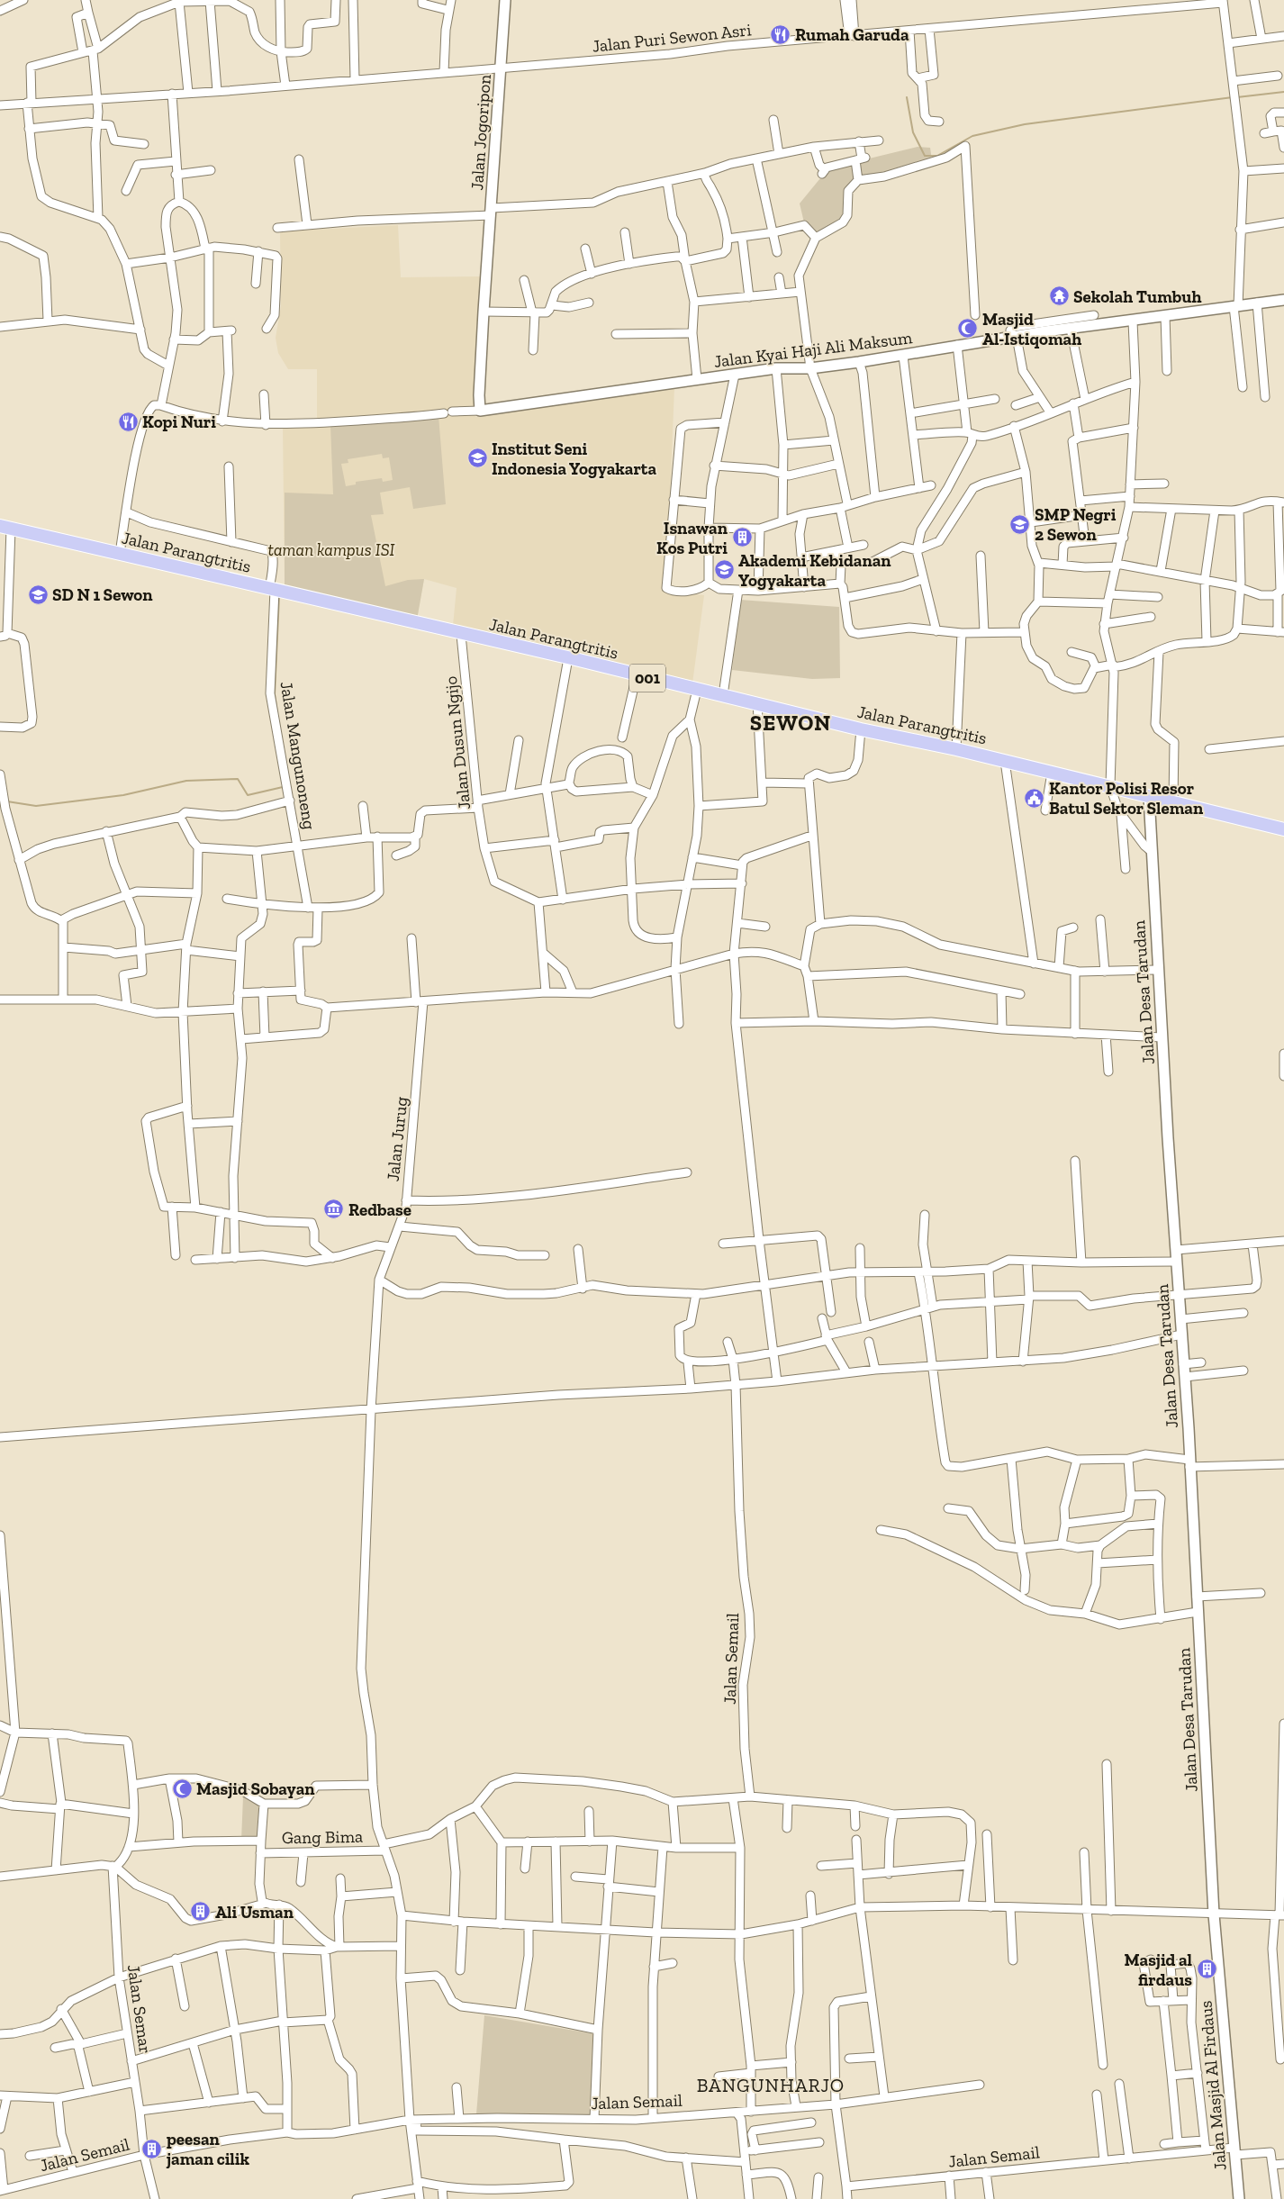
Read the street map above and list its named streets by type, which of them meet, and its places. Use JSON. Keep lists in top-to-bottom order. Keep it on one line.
{"streets":{"main road":["Jalan Parangtritis","001"],"street":["Jalan Puri Sewon Asri","Jalan Jogoripon","Jalan Kyai Haji Ali Maksum","Jalan Dusun Ngijo","Jalan Mangunoneng","Jalan Desa Tarudan","Jalan Jurug","Jalan Semail","Gang Bima","Jalan Semar","Jalan Masjid Al Firdaus"]},"crossings":[["Jalan Puri Sewon Asri","Jalan Jogoripon"],["Jalan Parangtritis","Jalan Dusun Ngijo"],["Jalan Parangtritis","Jalan Mangunoneng"],["Jalan Parangtritis","Jalan Desa Tarudan"],["Jalan Desa Tarudan","Jalan Masjid Al Firdaus"],["Jalan Jurug","Jalan Semail"],["Jalan Jurug","Gang Bima"],["Jalan Semail","Jalan Semar"],["Jalan Semail","Jalan Masjid Al Firdaus"]],"districts":["SEWON","BANGUNHARJO"],"parks":["taman kampus ISI"],"places":{"restaurant":["Rumah Garuda","Kopi Nuri"],"temple":["Sekolah Tumbuh"],"mosque":["Masjid Al-Istiqomah","Masjid Sobayan"],"school or university":["Institut Seni Indonesia Yogyakarta","SMP Negri 2 Sewon","Akademi Kebidanan Yogyakarta","SD N 1 Sewon"],"building":["Isnawan Kos Putri","Ali Usman","Masjid al firdaus","peesan jaman cilik"],"public building":["Kantor Polisi Resor Batul Sektor Sleman"],"museum":["Redbase"]}}
